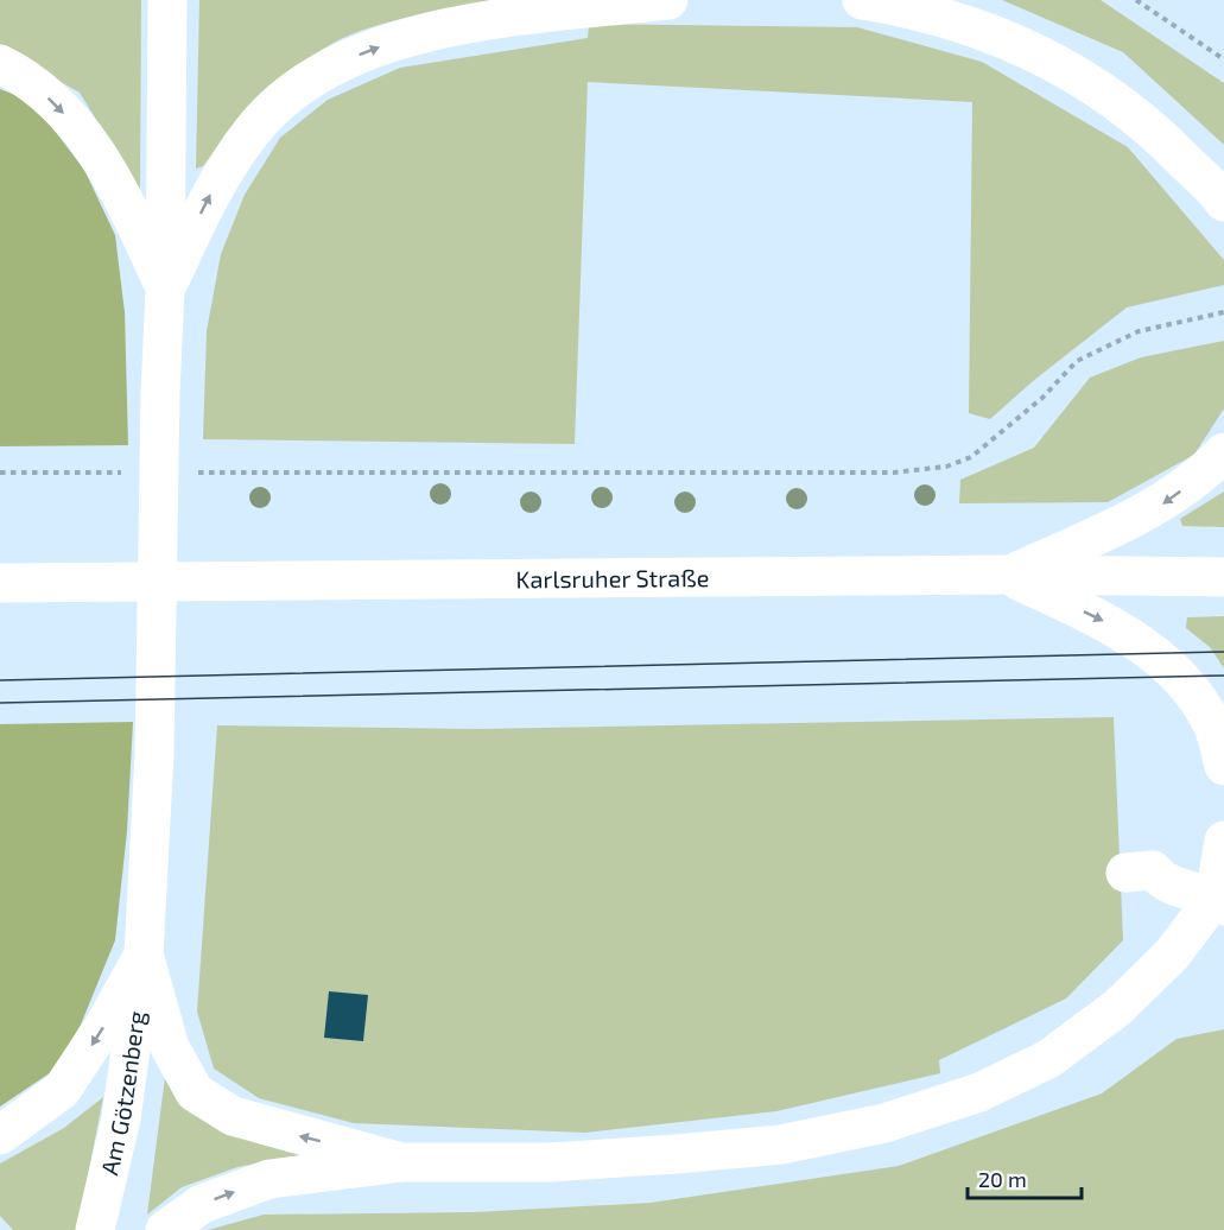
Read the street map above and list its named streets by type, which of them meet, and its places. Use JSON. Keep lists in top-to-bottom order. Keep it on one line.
{"streets":{"main road":["Karlsruher Straße","Am Götzenberg"]},"scale_bar":"20 m"}
